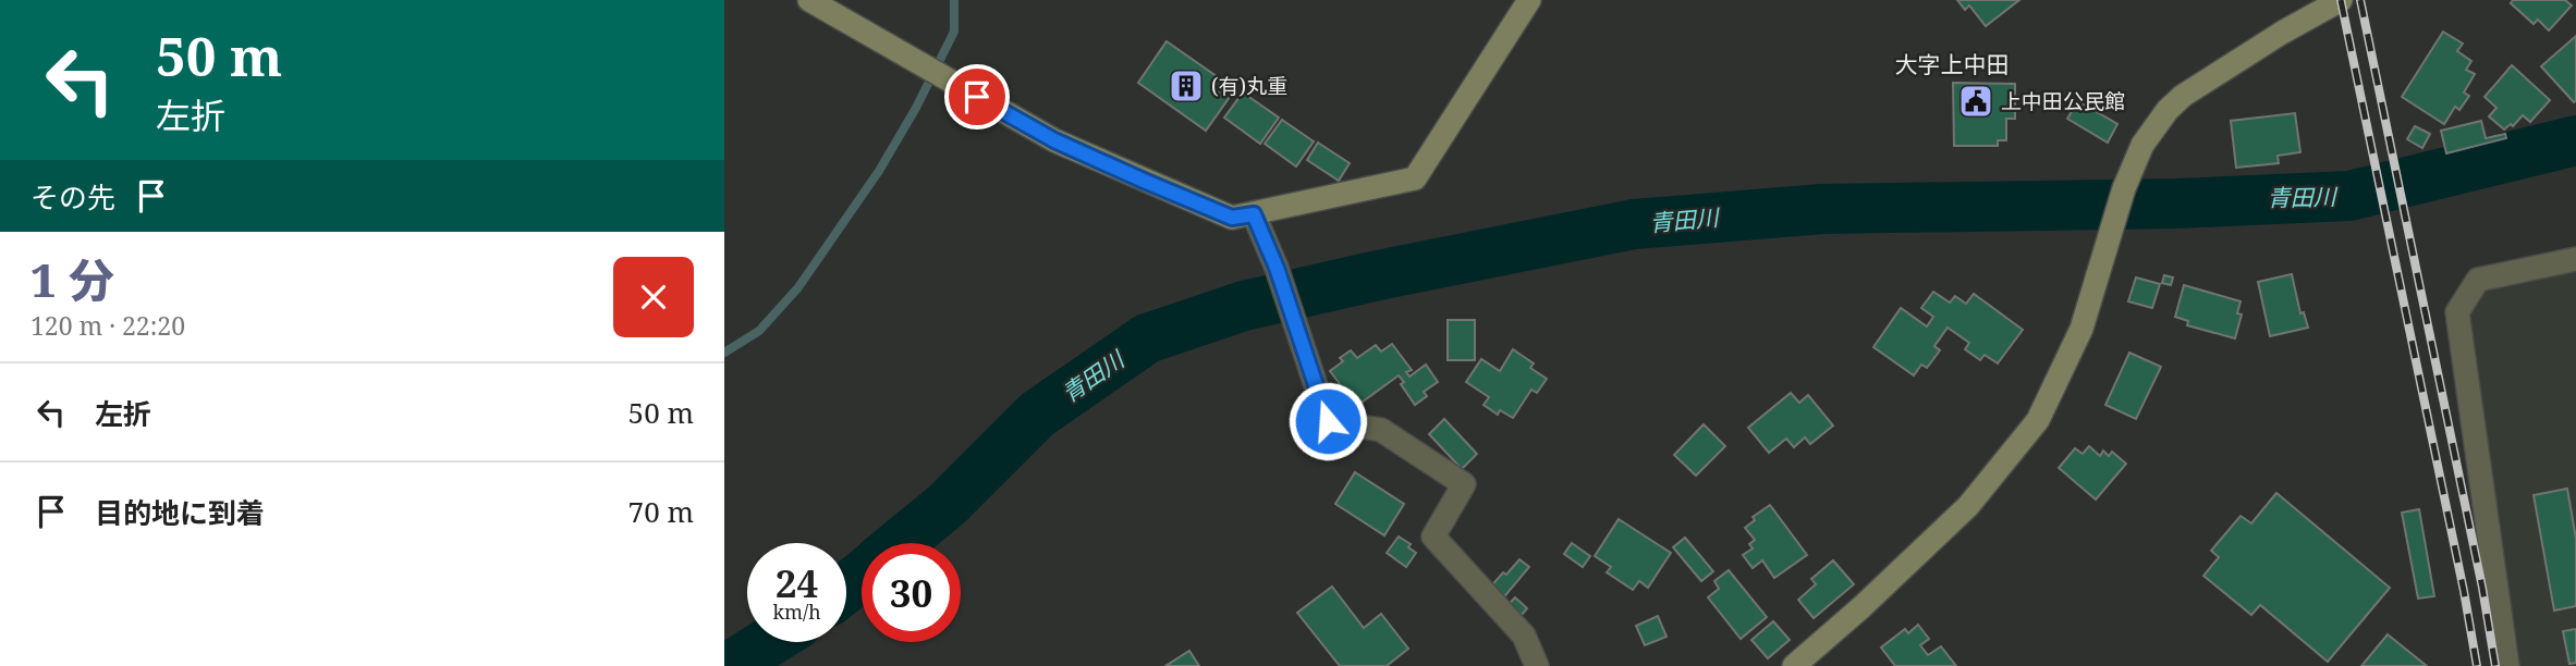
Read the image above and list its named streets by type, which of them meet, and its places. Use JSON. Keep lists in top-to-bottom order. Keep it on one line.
{"districts":["大字上中田"],"water":["青田川"],"places":{"building":["(有)丸重"],"public building":["上中田公民館"]},"page":{"turn":["50 m","左折"],"then":"その先","heading":["1 分","120 m · 22:20"],"list":[{"name":"左折","value":"50 m"},{"name":"目的地に到着","value":"70 m"}],"speed":"24 km/h","limit":"30"}}
